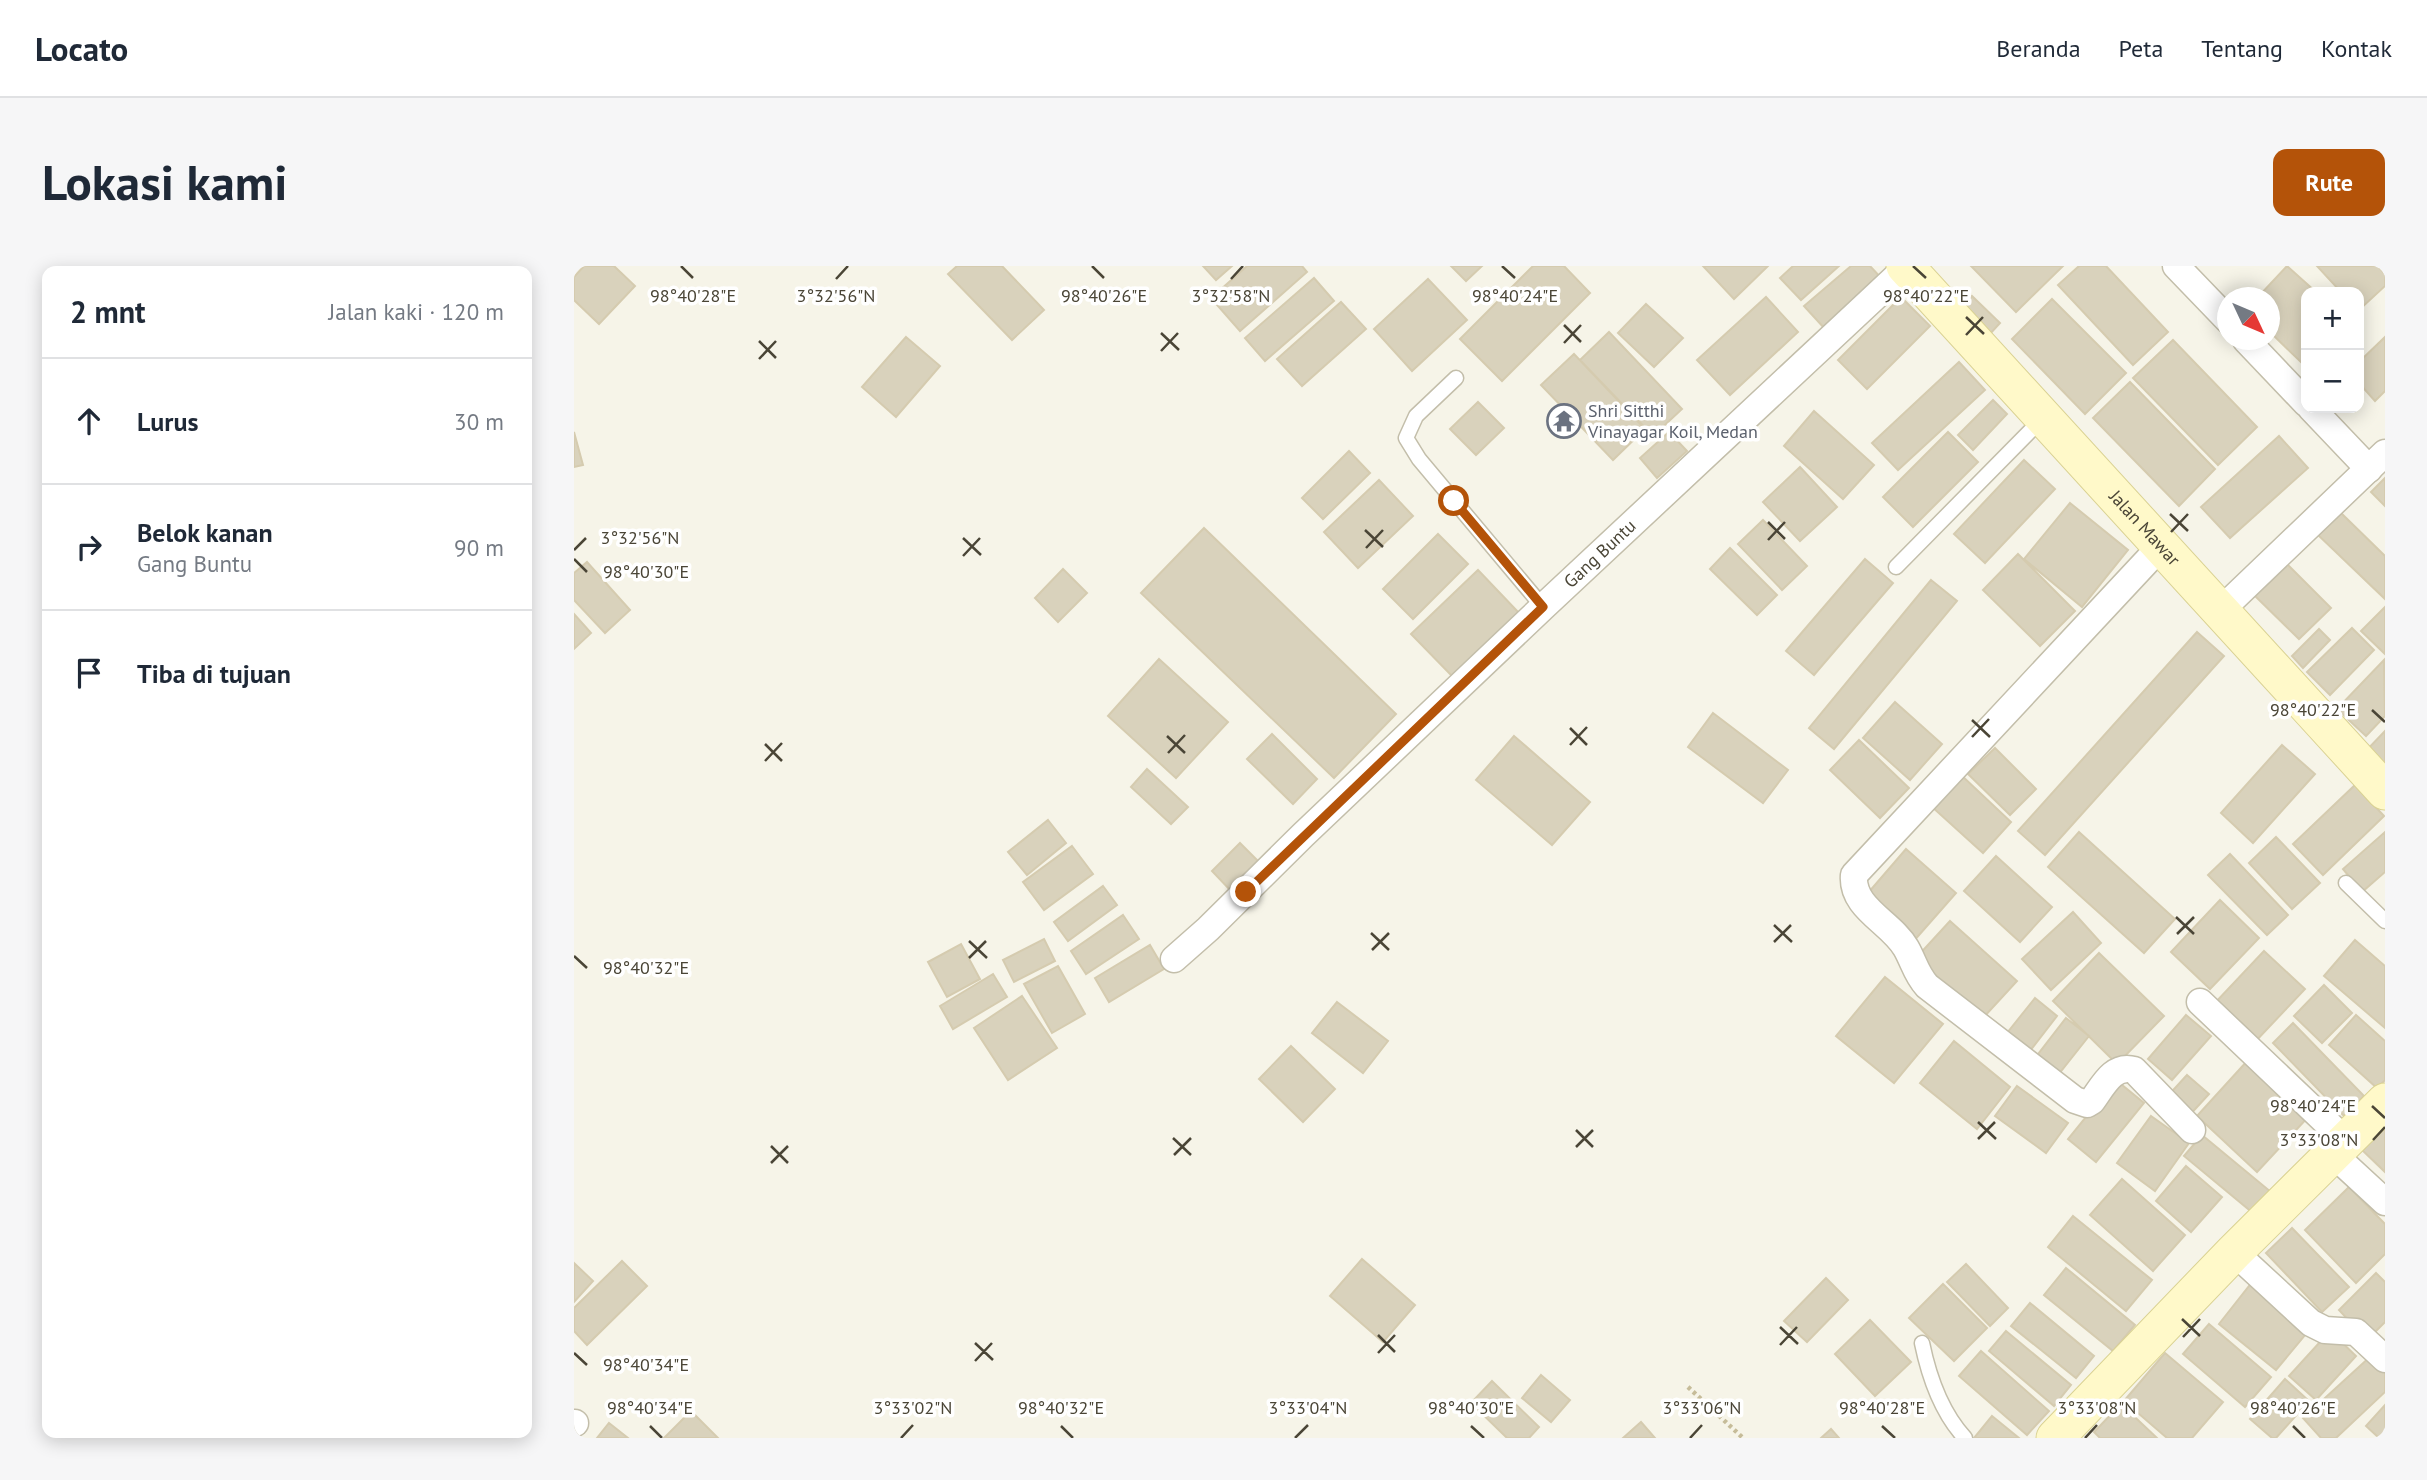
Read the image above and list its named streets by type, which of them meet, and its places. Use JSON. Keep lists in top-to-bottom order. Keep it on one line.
{"streets":{"street":["Jalan Mawar","Gang Buntu"]},"crossings":[["Jalan Mawar","Gang Buntu"]],"places":{"temple":["Shri Sitthi Vinayagar Koil, Medan"]},"north":"bottom right","page":{"header":"Locato","nav":["Beranda","Peta","Tentang","Kontak"],"buttons":"Rute","title":"Lokasi kami","heading":["2 mnt","Jalan kaki · 120 m"],"map_buttons":["+","−"],"list":[["Lurus","30 m"],["Belok kanan","Gang Buntu","90 m"],"Tiba di tujuan"]},"coordinates":["98°40'28\"E","98°40'26\"E","98°40'24\"E","98°40'22\"E","3°32'56\"N","3°32'58\"N","98°40'30\"E","98°40'32\"E","3°33'08\"N","98°40'34\"E","3°33'02\"N","3°33'04\"N","3°33'06\"N"]}
